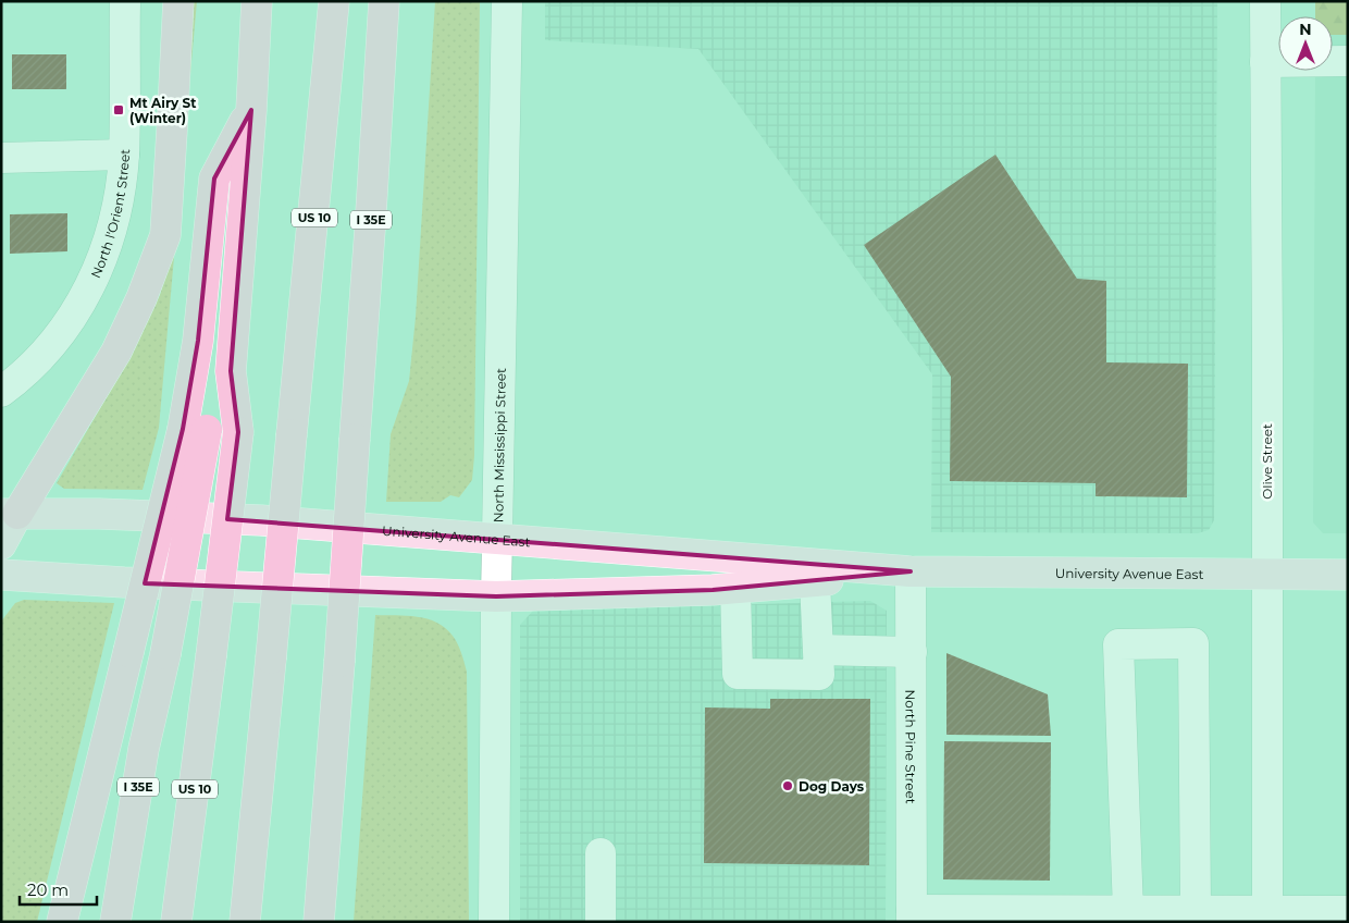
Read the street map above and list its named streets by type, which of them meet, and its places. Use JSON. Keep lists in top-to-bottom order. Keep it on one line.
{"streets":{"highway":["US 10","I 35E"],"main road":["University Avenue East"],"street":["North l'Orient Street","North Mississippi Street","Olive Street","North Pine Street"]},"crossings":[["US 10","I 35E"],["North Mississippi Street","University Avenue East"],["Olive Street","University Avenue East"],["University Avenue East","North Pine Street"]],"places":{"transit":["Mt Airy St (Winter)"],"other":["Dog Days"]},"scale_bar":"20 m","north":"top"}
